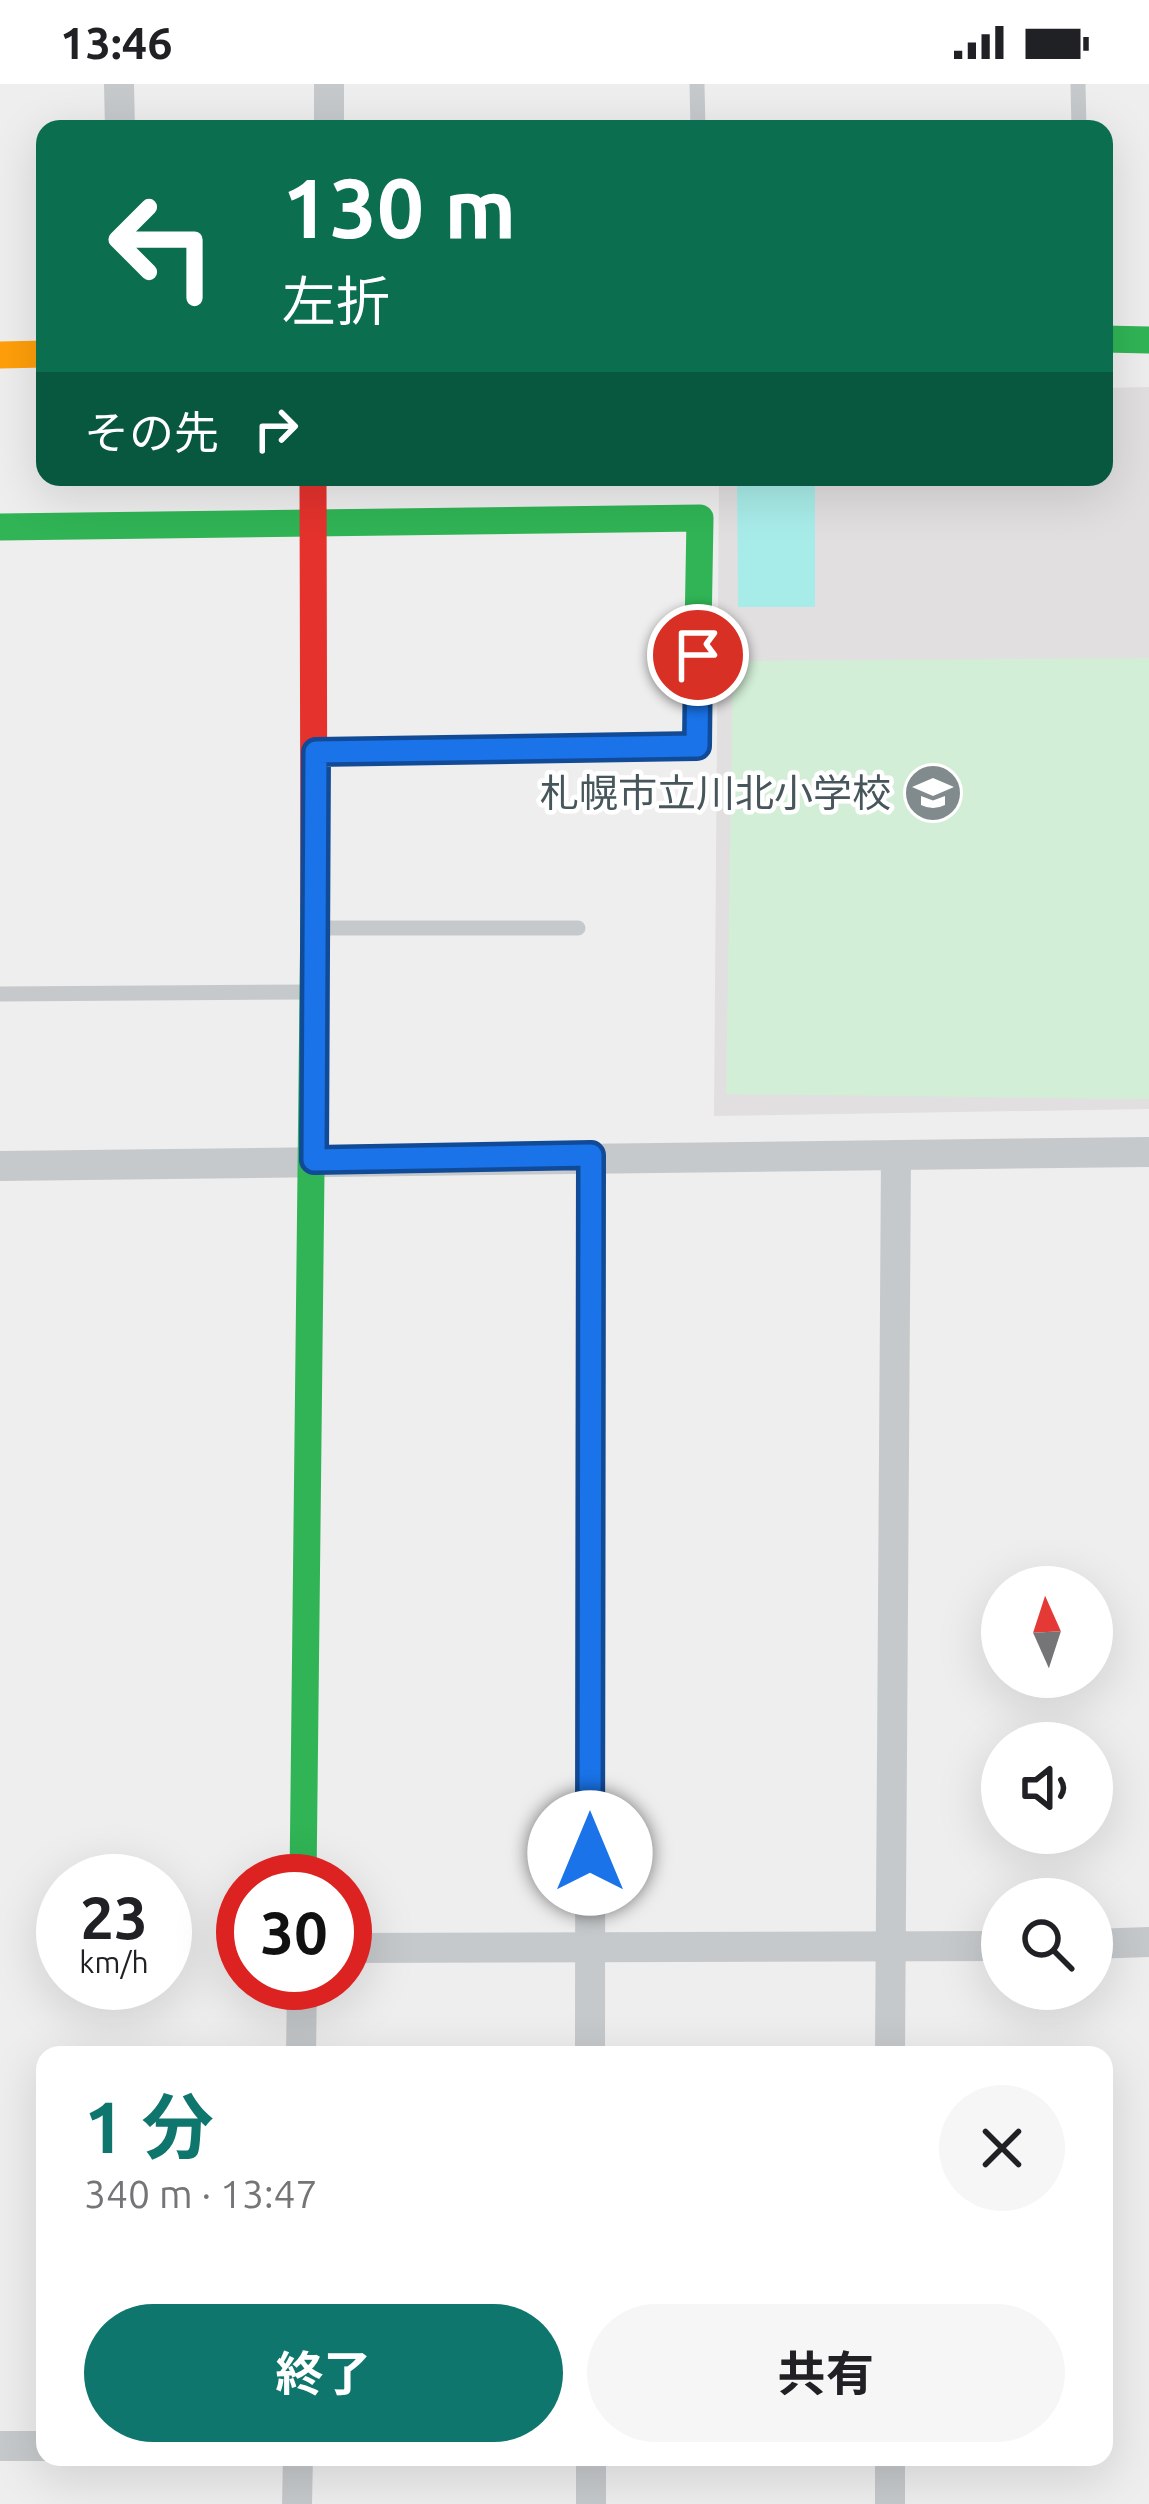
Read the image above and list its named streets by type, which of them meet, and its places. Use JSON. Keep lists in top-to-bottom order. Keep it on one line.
{"places":{"school or university":["札幌市立川北小学校"]},"north":"top","page":{"status":"13:46","turn":["130 m","左折"],"then":"その先","speed":"23 km/h","limit":"30","heading":["1 分","340 m · 13:47"],"buttons":["終了","共有"]}}
